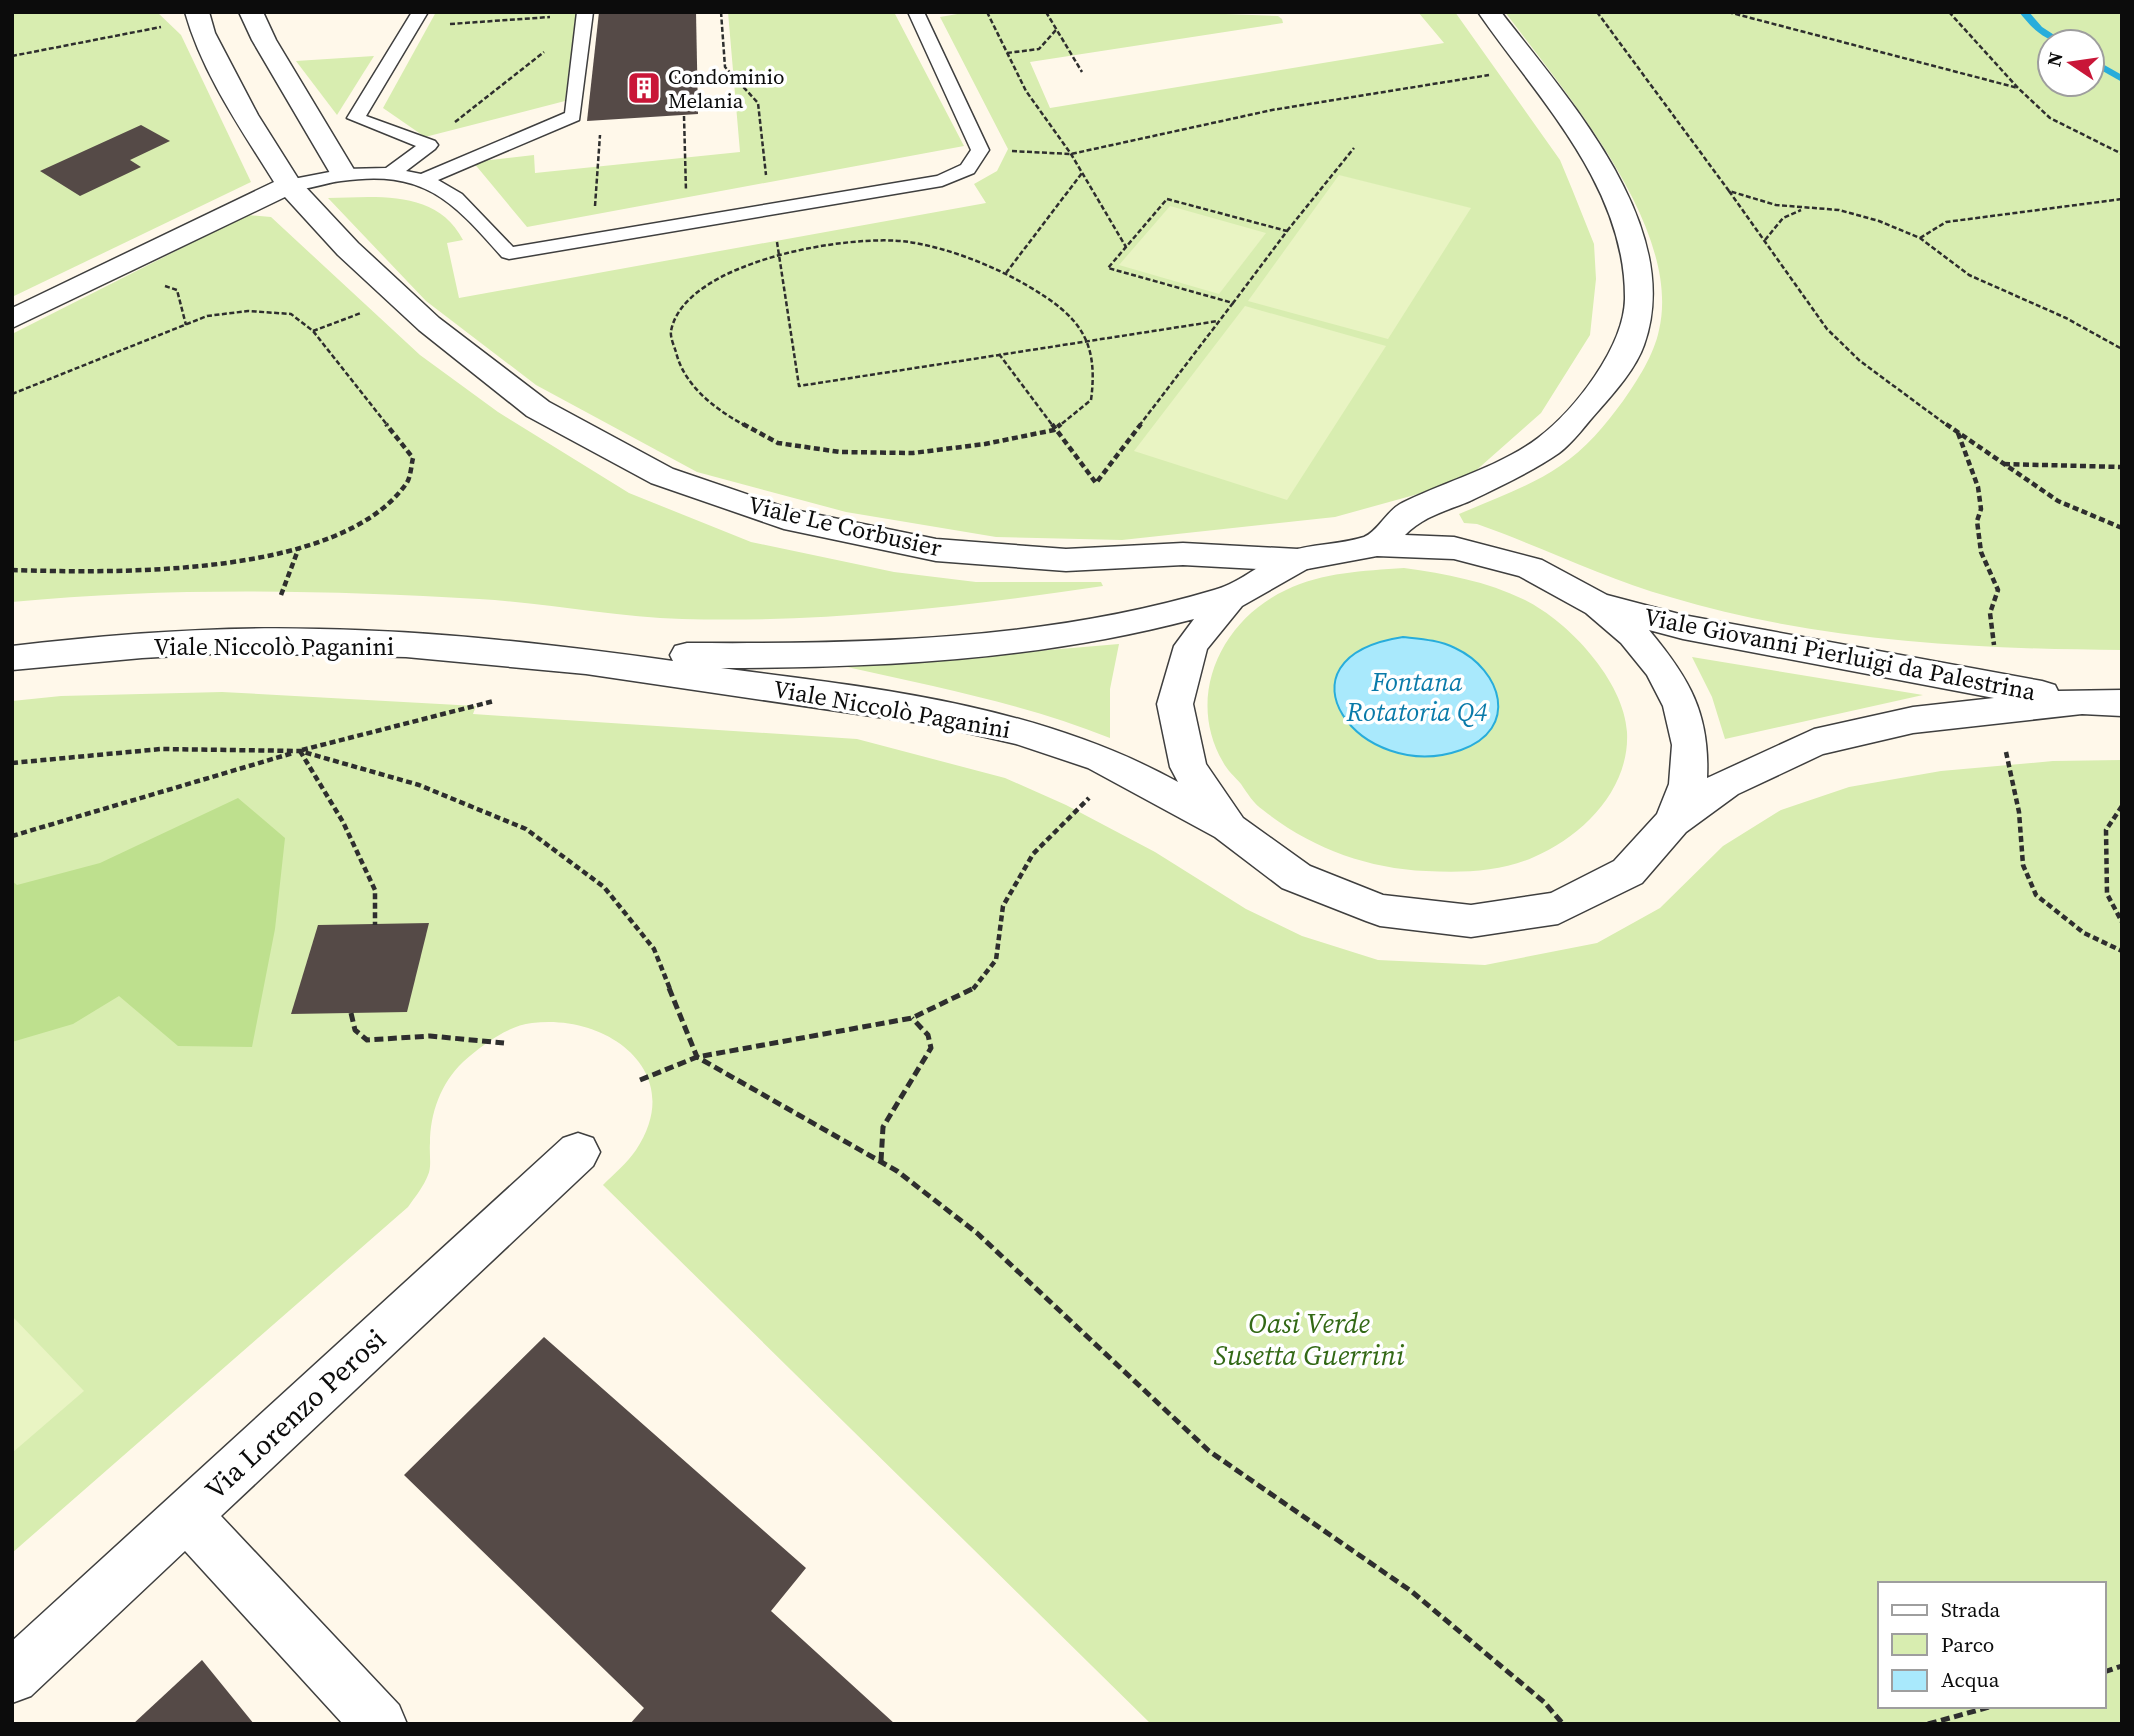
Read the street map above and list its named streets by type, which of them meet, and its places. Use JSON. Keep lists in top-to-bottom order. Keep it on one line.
{"streets":{"street":["Viale Le Corbusier","Viale Niccolò Paganini","Viale Giovanni Pierluigi da Palestrina","Via Lorenzo Perosi"]},"crossings":[["Viale Le Corbusier","Viale Giovanni Pierluigi da Palestrina"],["Viale Niccolò Paganini","Viale Giovanni Pierluigi da Palestrina"]],"water":["Fontana Rotatoria Q4"],"parks":["Oasi Verde Susetta Guerrini"],"places":{"building":["Condominio Melania"]},"legend":["Strada","Parco","Acqua"],"north":"left"}
